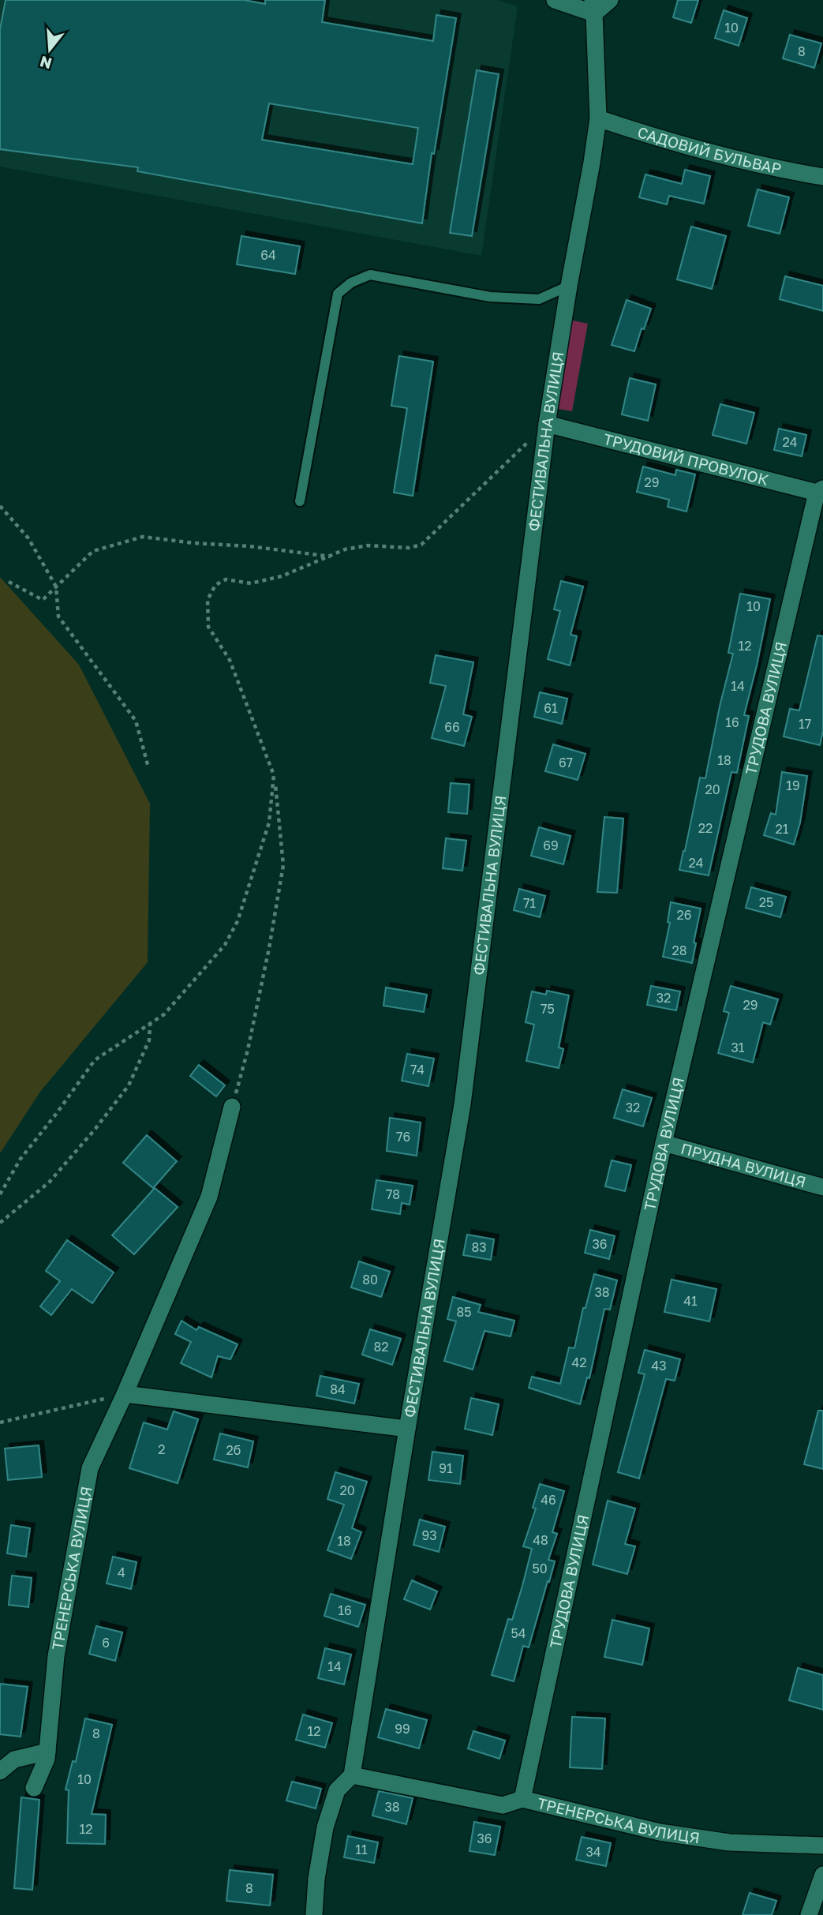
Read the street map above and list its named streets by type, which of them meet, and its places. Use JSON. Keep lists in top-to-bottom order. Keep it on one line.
{"streets":{"street":["САДОВИЙ БУЛЬВАР","ФЕСТИВАЛЬНА ВУЛИЦЯ","ТРУДОВИЙ ПРОВУЛОК","ТРУДОВА ВУЛИЦЯ","ПРУДНА ВУЛИЦЯ","ТРЕНЕРСЬКА ВУЛИЦЯ"]},"crossings":[["САДОВИЙ БУЛЬВАР","ФЕСТИВАЛЬНА ВУЛИЦЯ"],["ФЕСТИВАЛЬНА ВУЛИЦЯ","ТРУДОВИЙ ПРОВУЛОК"],["ФЕСТИВАЛЬНА ВУЛИЦЯ","ТРЕНЕРСЬКА ВУЛИЦЯ"],["ТРУДОВИЙ ПРОВУЛОК","ТРУДОВА ВУЛИЦЯ"],["ТРУДОВА ВУЛИЦЯ","ПРУДНА ВУЛИЦЯ"],["ТРУДОВА ВУЛИЦЯ","ТРЕНЕРСЬКА ВУЛИЦЯ"]],"house_numbers":["10","8","64","24","29","10","12","14","61","16","17","66","18","67","19","20","22","21","69","24","25","71","26","28","32","29","75","31","74","32","76","78","36","83","80","38","41","85","82","42","43","84","2","2б","91","20","46","93","48","18","50","4","16","54","6","14","99","12","8","10","38","12","36","11","34","8"],"north":"bottom"}
